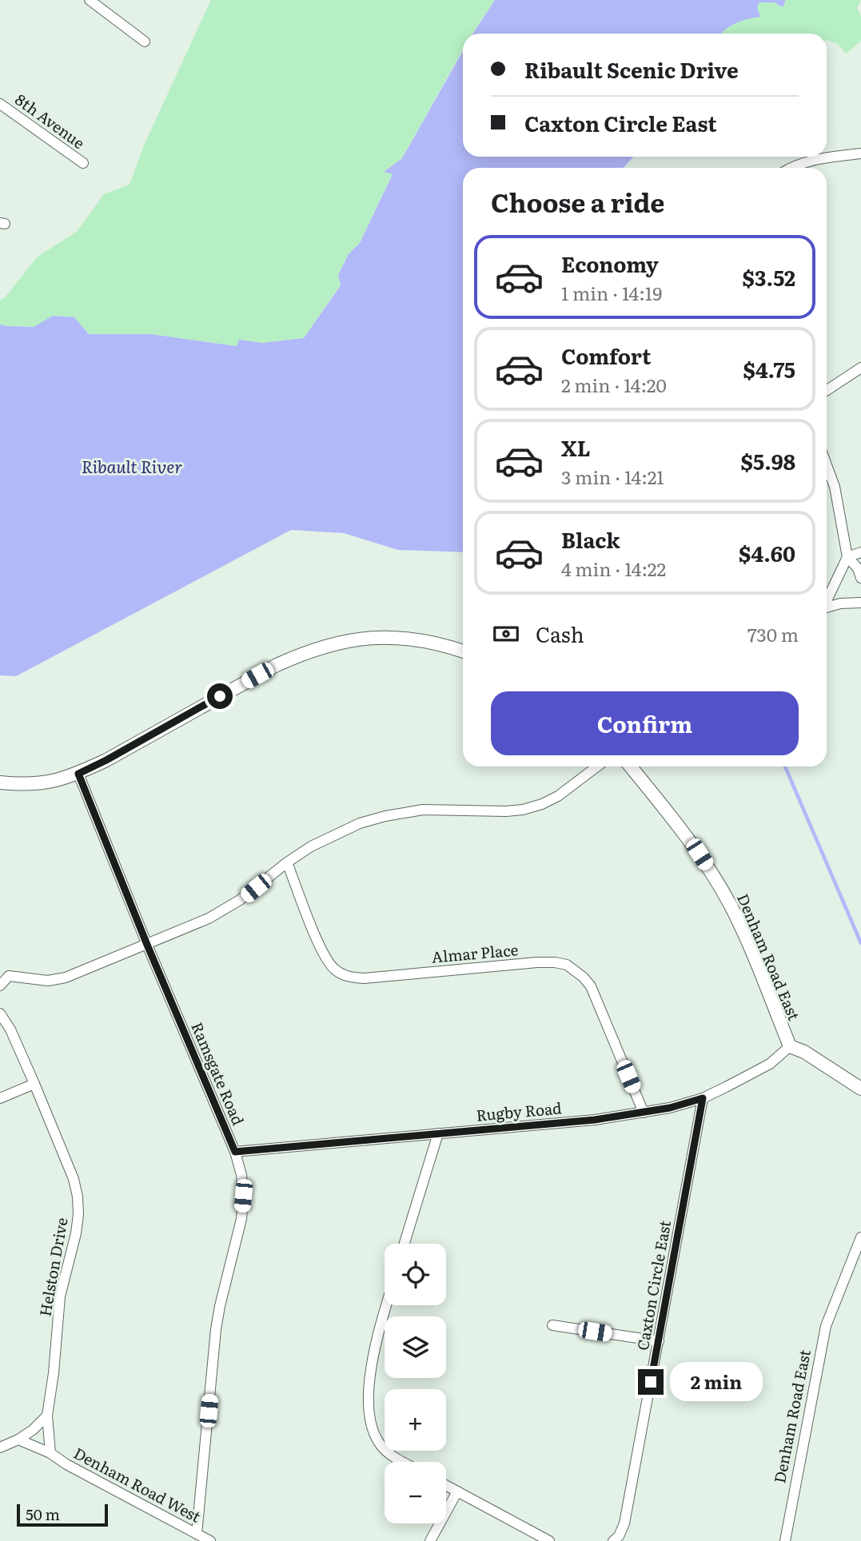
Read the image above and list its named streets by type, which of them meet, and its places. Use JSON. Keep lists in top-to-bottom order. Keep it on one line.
{"streets":{"street":["8th Avenue","Almar Place","Denham Road East","Ramsgate Road","Rugby Road","Helston Drive","Caxton Circle East","Denham Road West"]},"crossings":[["Almar Place","Rugby Road"],["Denham Road East","Rugby Road"],["Ramsgate Road","Rugby Road"],["Ramsgate Road","Denham Road West"],["Rugby Road","Caxton Circle East"],["Helston Drive","Denham Road West"]],"water":["Ribault River"],"scale_bar":"50 m","page":{"banner":["Ribault Scenic Drive","Caxton Circle East"],"heading":"Choose a ride","list":[{"name":"Economy","note":"1 min · 14:19","value":"$3.52"},{"name":"Comfort","note":"2 min · 14:20","value":"$4.75"},{"name":"XL","note":"3 min · 14:21","value":"$5.98"},{"name":"Black","note":"4 min · 14:22","value":"$4.60"}],"pay":["Cash","730 m"],"buttons":"Confirm","map_buttons":["+","−"],"bubble":"2 min","scale":"50 m"}}
